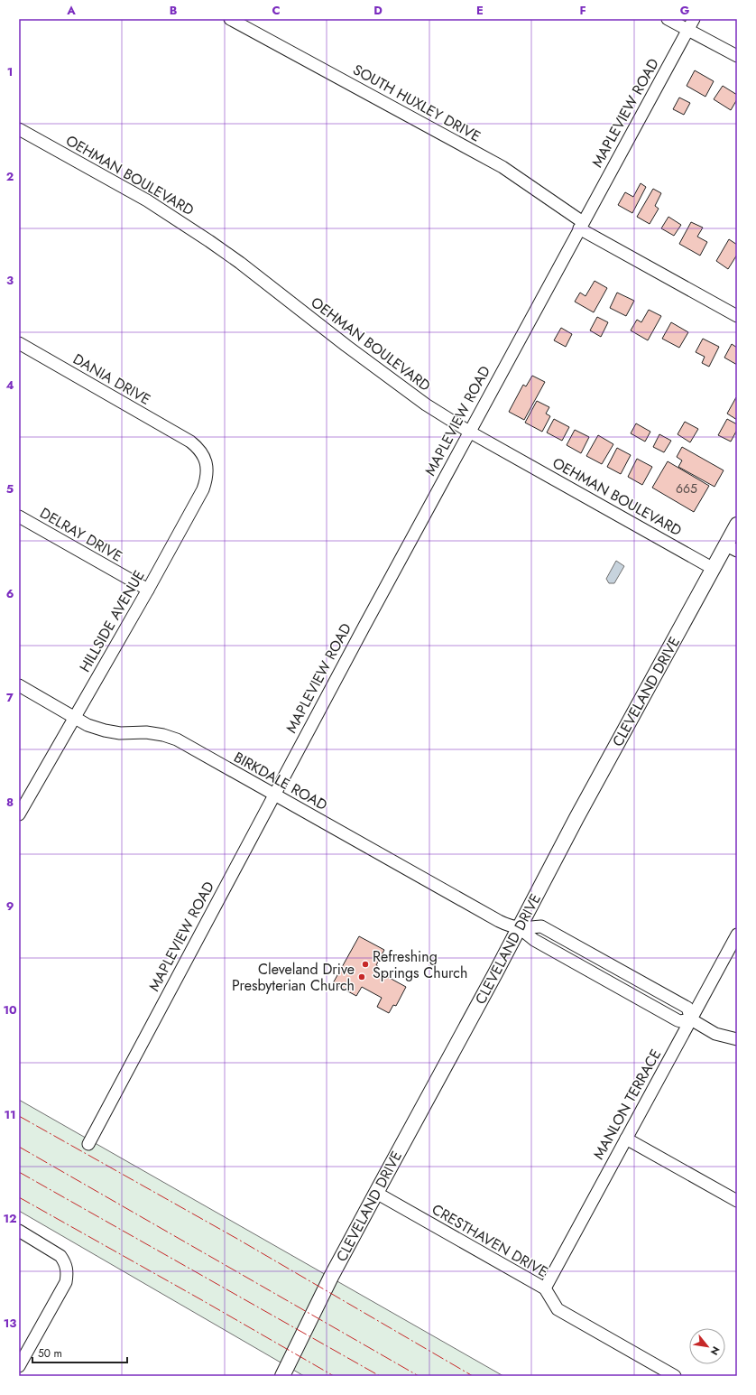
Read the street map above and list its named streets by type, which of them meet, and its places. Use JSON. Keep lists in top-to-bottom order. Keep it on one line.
{"streets":{"street":["SOUTH HUXLEY DRIVE","MAPLEVIEW ROAD","OEHMAN BOULEVARD","DANIA DRIVE","DELRAY DRIVE","HILLSIDE AVENUE","CLEVELAND DRIVE","BIRKDALE ROAD","MANLON TERRACE","CRESTHAVEN DRIVE"]},"crossings":[["SOUTH HUXLEY DRIVE","MAPLEVIEW ROAD"],["MAPLEVIEW ROAD","OEHMAN BOULEVARD"],["MAPLEVIEW ROAD","BIRKDALE ROAD"],["OEHMAN BOULEVARD","CLEVELAND DRIVE"],["DANIA DRIVE","HILLSIDE AVENUE"],["DELRAY DRIVE","HILLSIDE AVENUE"],["HILLSIDE AVENUE","BIRKDALE ROAD"],["CLEVELAND DRIVE","BIRKDALE ROAD"],["CLEVELAND DRIVE","CRESTHAVEN DRIVE"],["MANLON TERRACE","CRESTHAVEN DRIVE"]],"places":["Refreshing Springs Church","Cleveland Drive Presbyterian Church"],"house_numbers":["665"],"scale_bar":"50 m","north":"bottom right","grid":{"columns":["A","B","C","D","E","F","G"],"rows":["1","2","3","4","5","6","7","8","9","10","11","12","13"]}}
